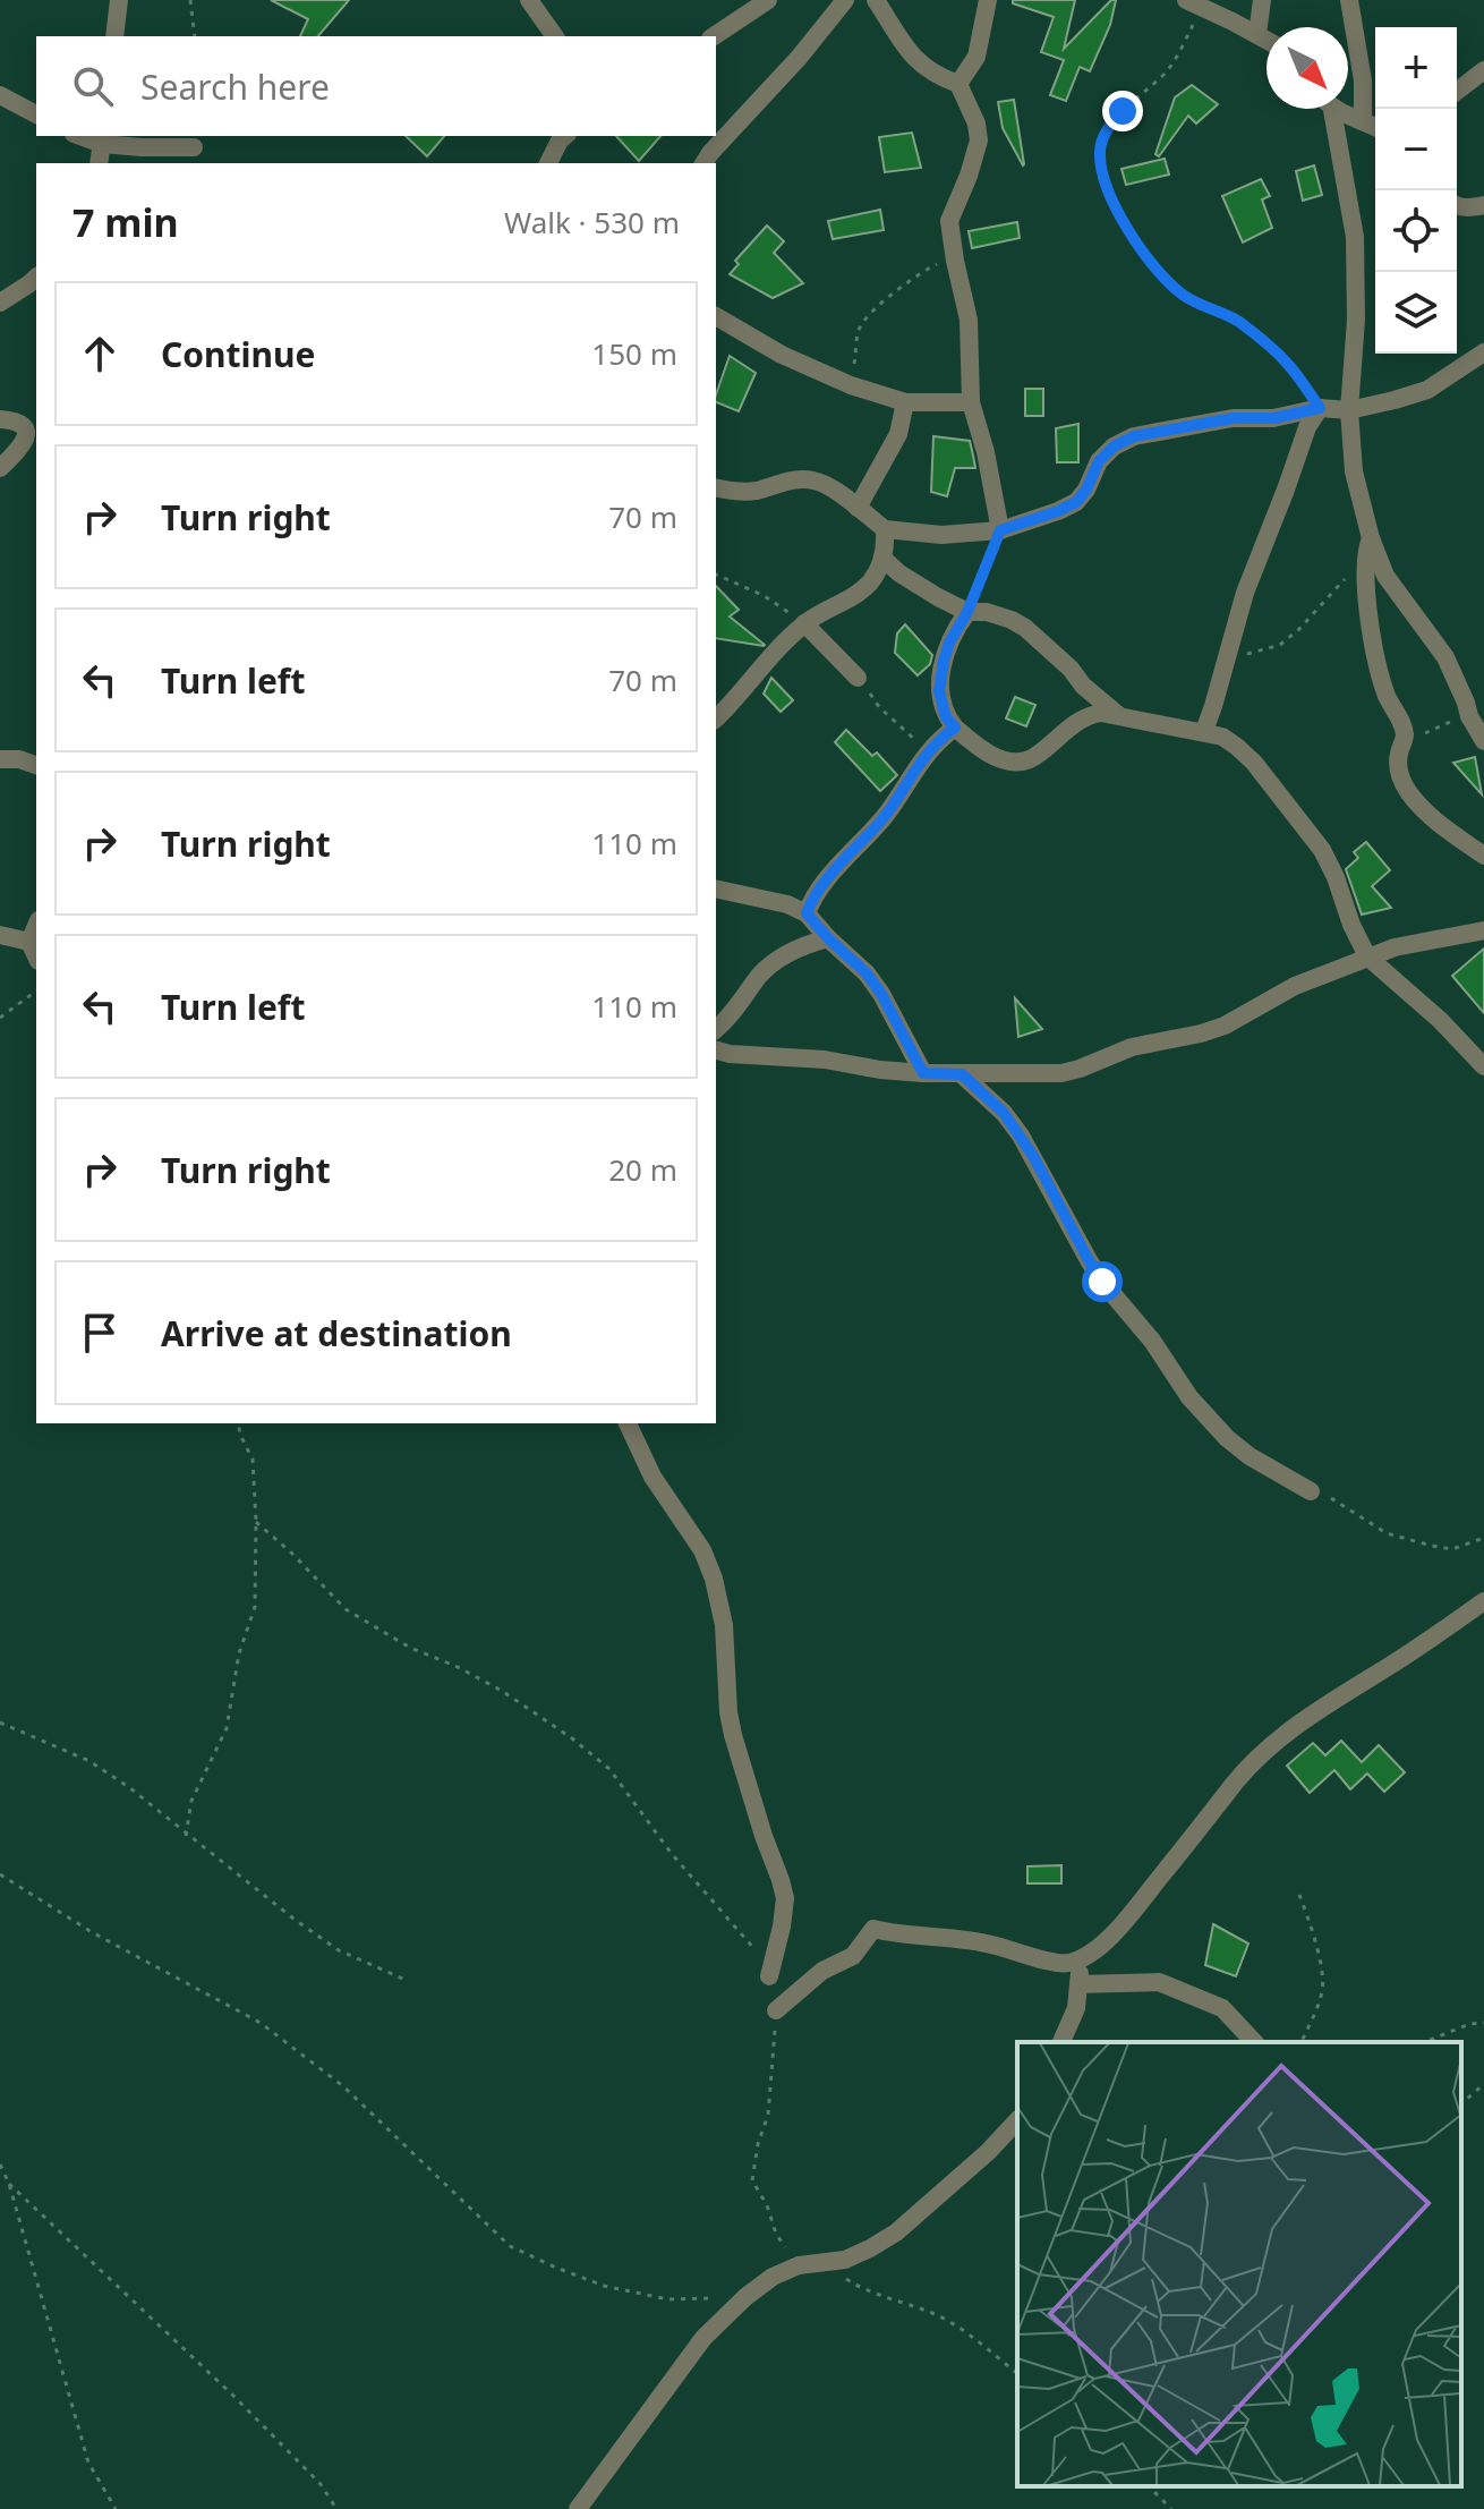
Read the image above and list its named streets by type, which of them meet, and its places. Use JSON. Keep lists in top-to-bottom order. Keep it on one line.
{"north":"bottom right","page":{"map_buttons":["+","−"],"search":"Search here","heading":["7 min","Walk · 530 m"],"list":[["Continue","150 m"],["Turn right","70 m"],["Turn left","70 m"],["Turn right","110 m"],["Turn left","110 m"],["Turn right","20 m"],"Arrive at destination"]}}
